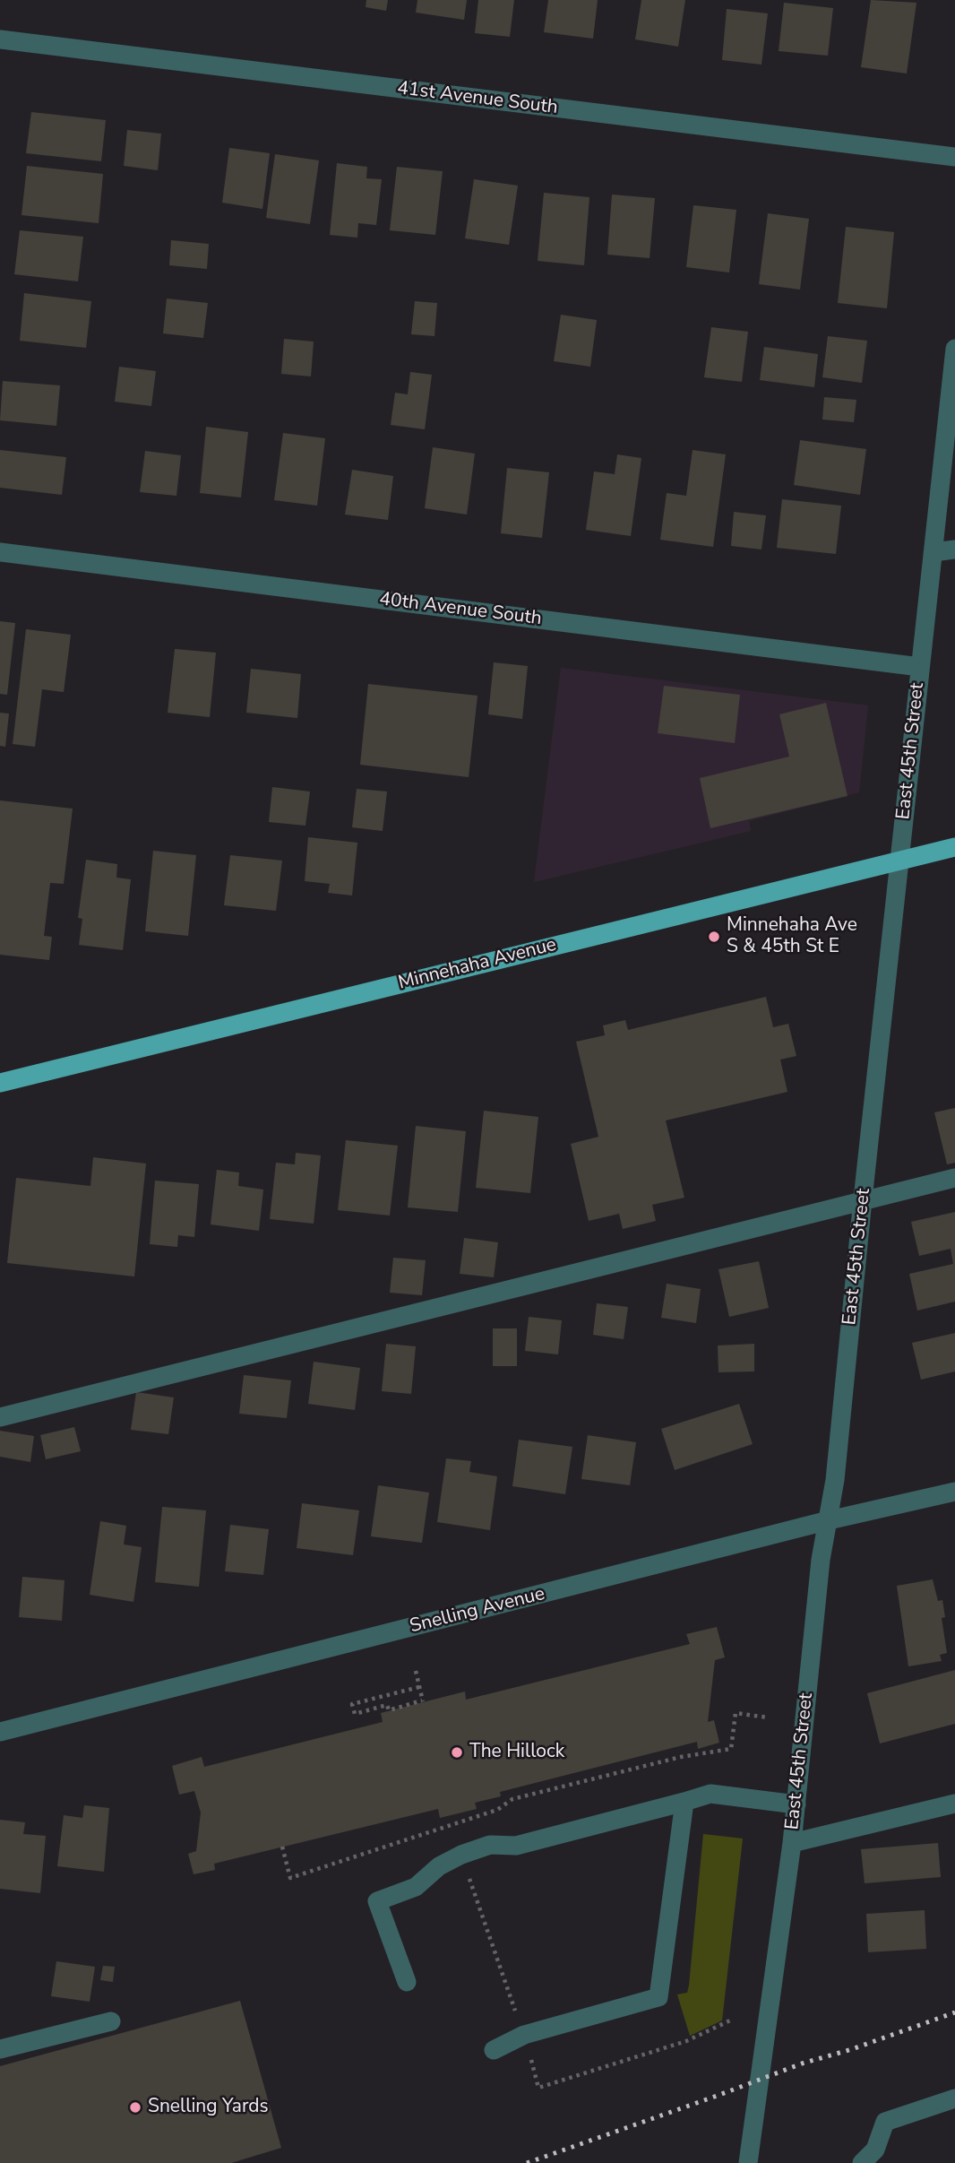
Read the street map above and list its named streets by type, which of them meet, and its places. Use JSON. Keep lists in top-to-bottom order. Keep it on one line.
{"streets":{"main road":["Minnehaha Avenue"],"street":["41st Avenue South","40th Avenue South","East 45th Street","Snelling Avenue"]},"crossings":[["40th Avenue South","East 45th Street"],["East 45th Street","Minnehaha Avenue"],["East 45th Street","Snelling Avenue"]],"places":["Minnehaha Ave S & 45th St E","The Hillock","Snelling Yards"]}
